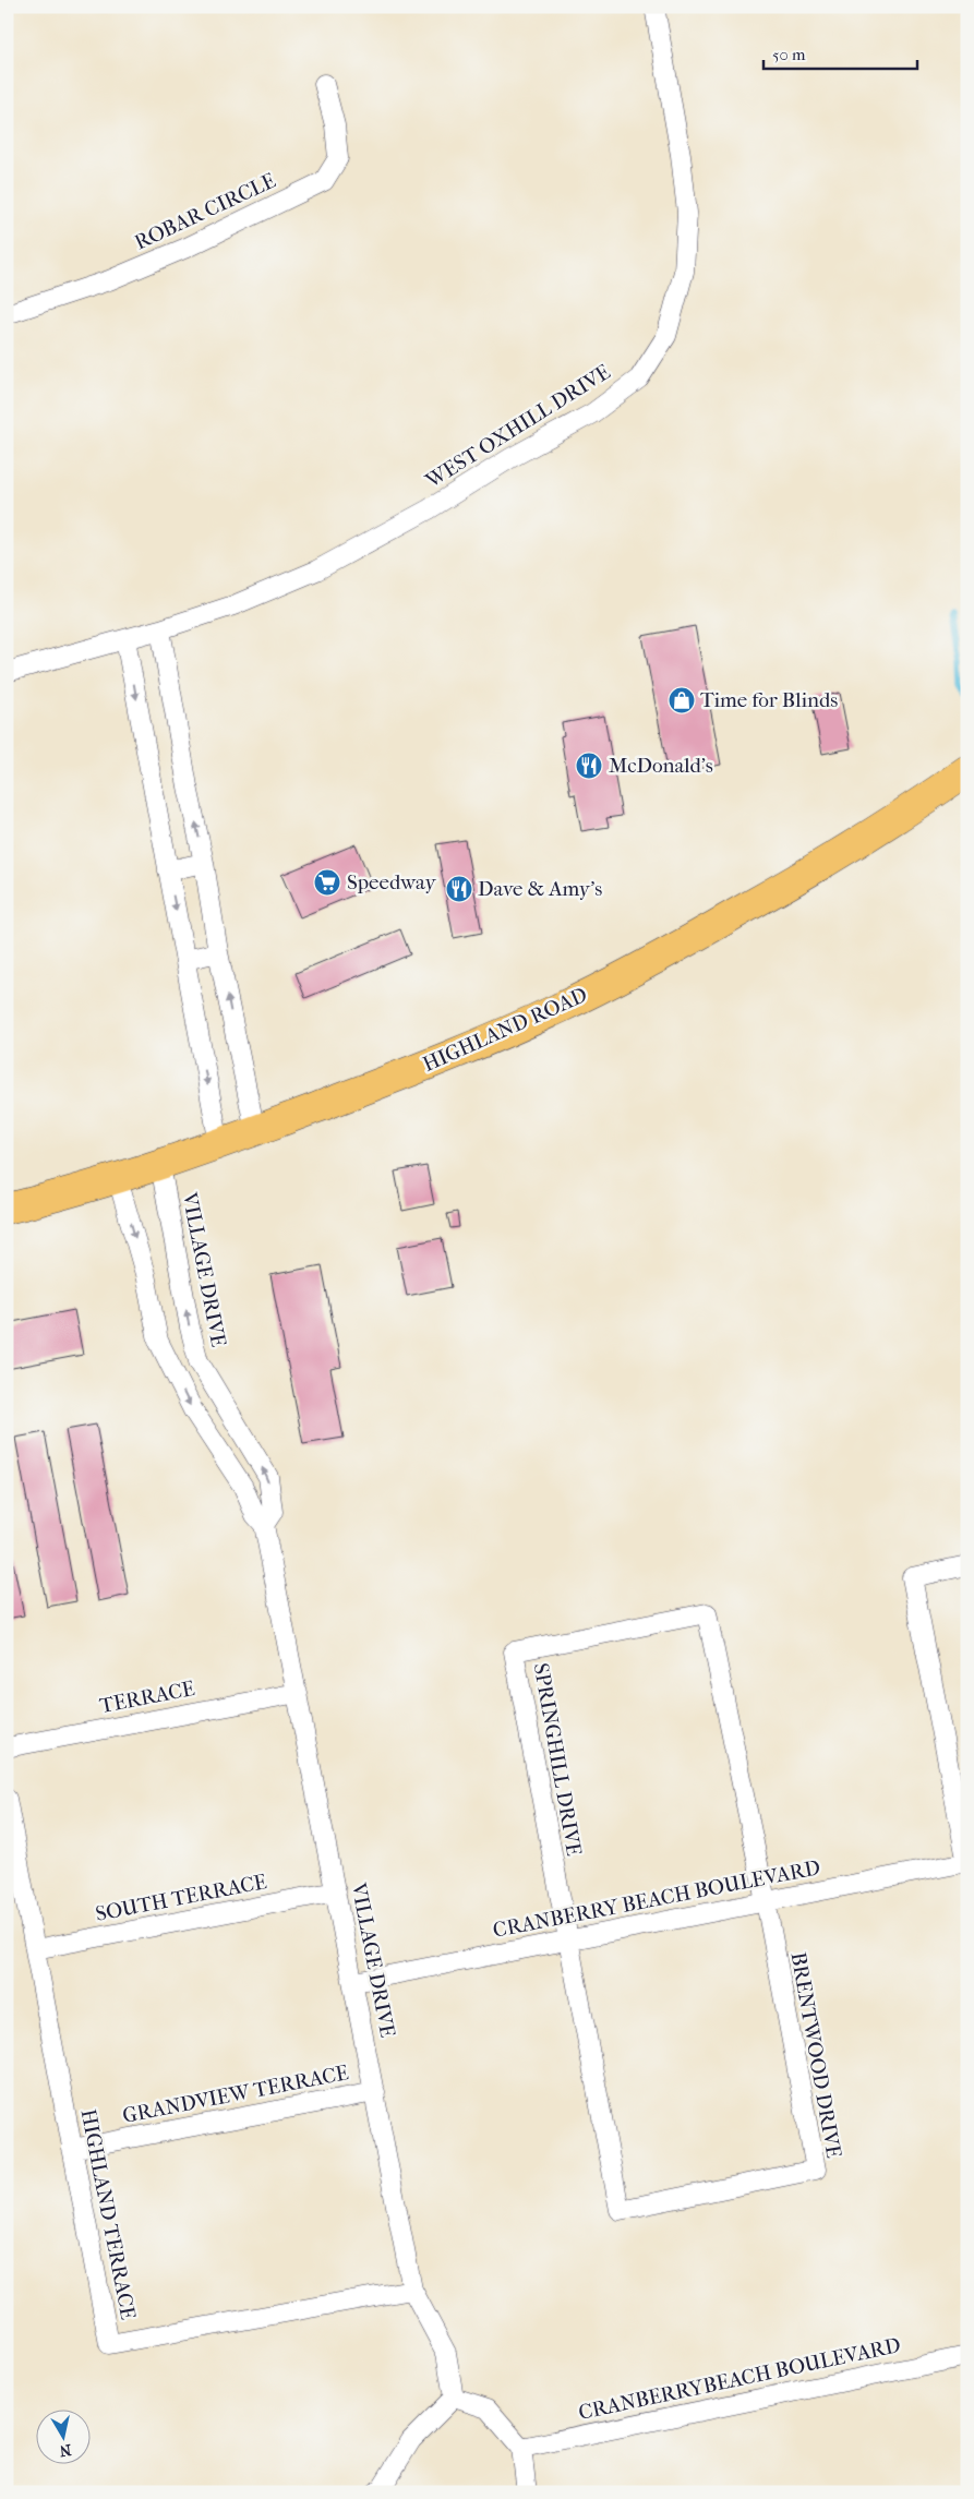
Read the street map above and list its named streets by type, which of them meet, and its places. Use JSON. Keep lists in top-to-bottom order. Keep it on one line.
{"streets":{"highway":["HIGHLAND ROAD"],"street":["ROBAR CIRCLE","WEST OXHILL DRIVE","VILLAGE DRIVE","TERRACE","SPRINGHILL DRIVE","SOUTH TERRACE","CRANBERRY BEACH BOULEVARD","BRENTWOOD DRIVE","GRANDVIEW TERRACE","HIGHLAND TERRACE","CRANBERRYBEACH BOULEVARD"]},"crossings":[["HIGHLAND ROAD","VILLAGE DRIVE"],["VILLAGE DRIVE","TERRACE"],["VILLAGE DRIVE","SOUTH TERRACE"],["VILLAGE DRIVE","CRANBERRY BEACH BOULEVARD"],["VILLAGE DRIVE","GRANDVIEW TERRACE"],["VILLAGE DRIVE","HIGHLAND TERRACE"],["SPRINGHILL DRIVE","CRANBERRY BEACH BOULEVARD"],["SPRINGHILL DRIVE","BRENTWOOD DRIVE"],["SOUTH TERRACE","HIGHLAND TERRACE"],["CRANBERRY BEACH BOULEVARD","BRENTWOOD DRIVE"],["GRANDVIEW TERRACE","HIGHLAND TERRACE"]],"places":{"shop":["Time for Blinds"],"restaurant":["McDonald's","Dave & Amy's"],"supermarket":["Speedway"]},"scale_bar":"50 m","north":"bottom"}
